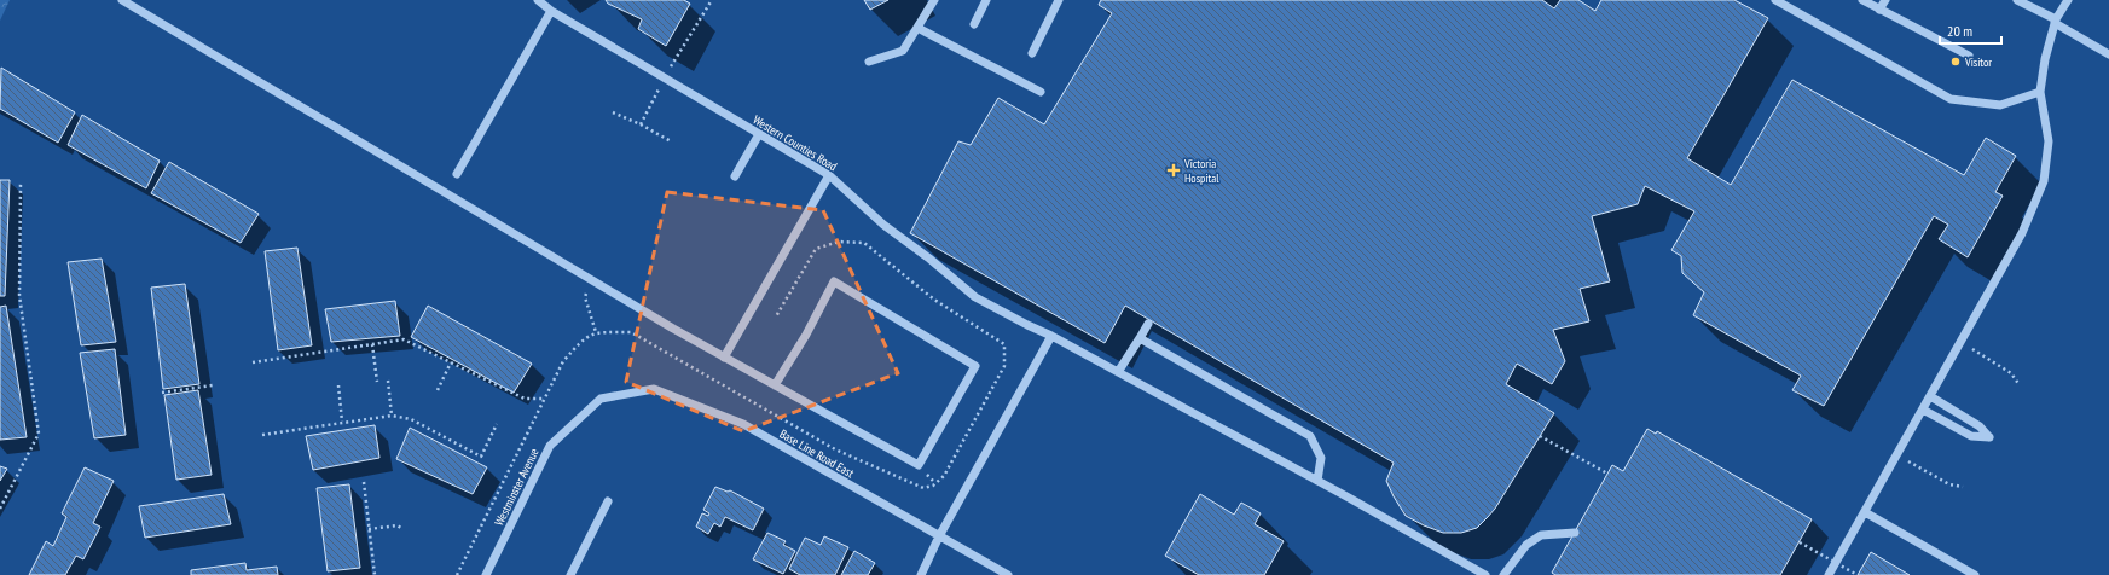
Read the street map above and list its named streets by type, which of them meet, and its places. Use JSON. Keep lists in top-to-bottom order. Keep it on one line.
{"streets":{"street":["Western Counties Road","Base Line Road East","Westminster Avenue"]},"crossings":[["Base Line Road East","Westminster Avenue"]],"places":{"other":["Visitor"],"health":["Victoria Hospital"]},"scale_bar":"20 m"}
